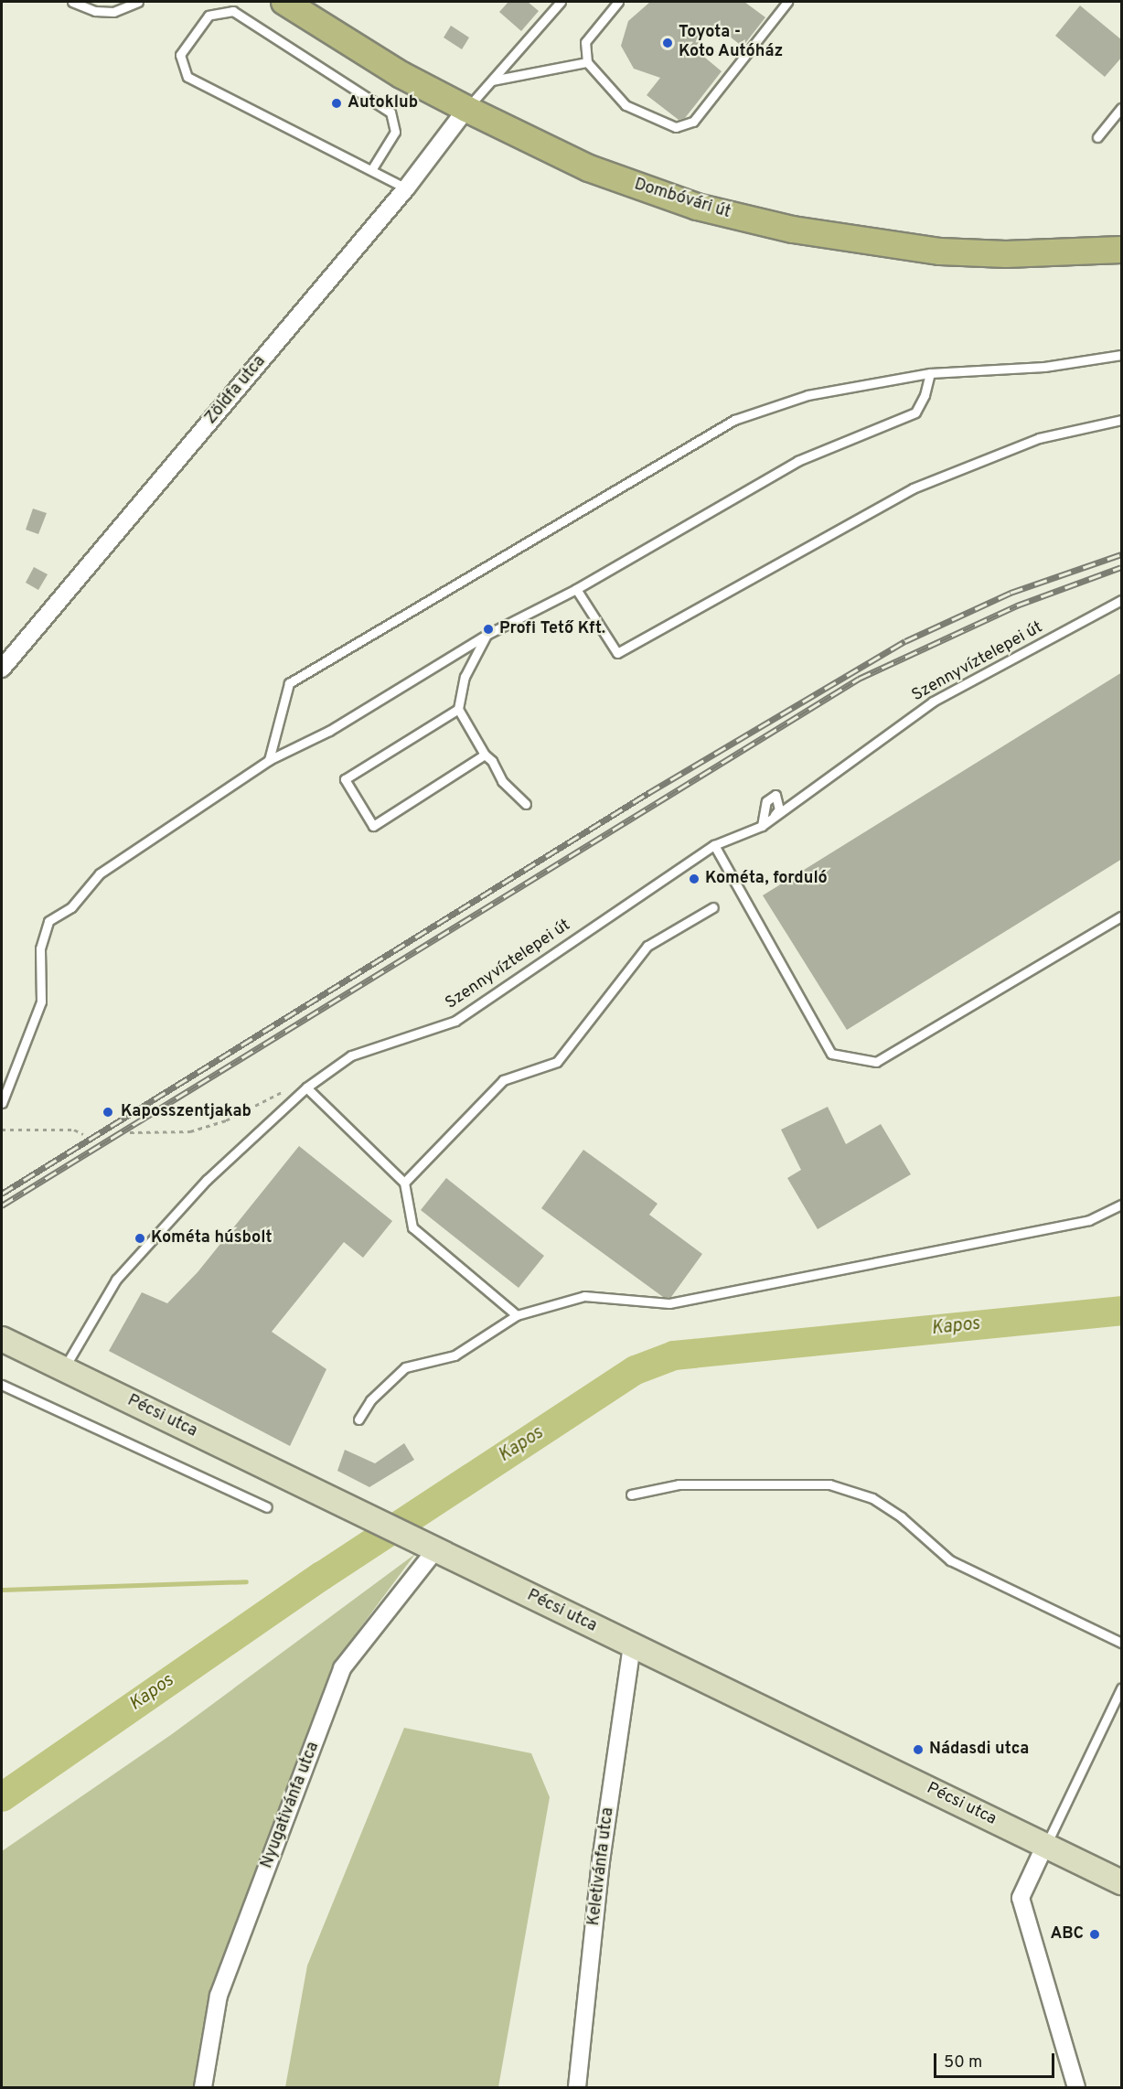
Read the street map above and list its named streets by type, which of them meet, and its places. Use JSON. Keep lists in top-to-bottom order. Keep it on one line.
{"streets":{"main road":["Dombóvári út"],"street":["Zöldfa utca","Pécsi utca","Nyugativánfa utca","Keletivánfa utca"],"lane":["Szennyvíztelepei út"]},"crossings":[["Dombóvári út","Zöldfa utca"],["Szennyvíztelepei út","Pécsi utca"],["Pécsi utca","Nyugativánfa utca"],["Pécsi utca","Keletivánfa utca"]],"water":["Kapos"],"places":["Toyota - Koto Autóház","Autoklub","Profi Tető Kft.","Kométa, forduló","Kaposszentjakab","Kométa húsbolt","Nádasdi utca","ABC"],"scale_bar":"50 m"}
